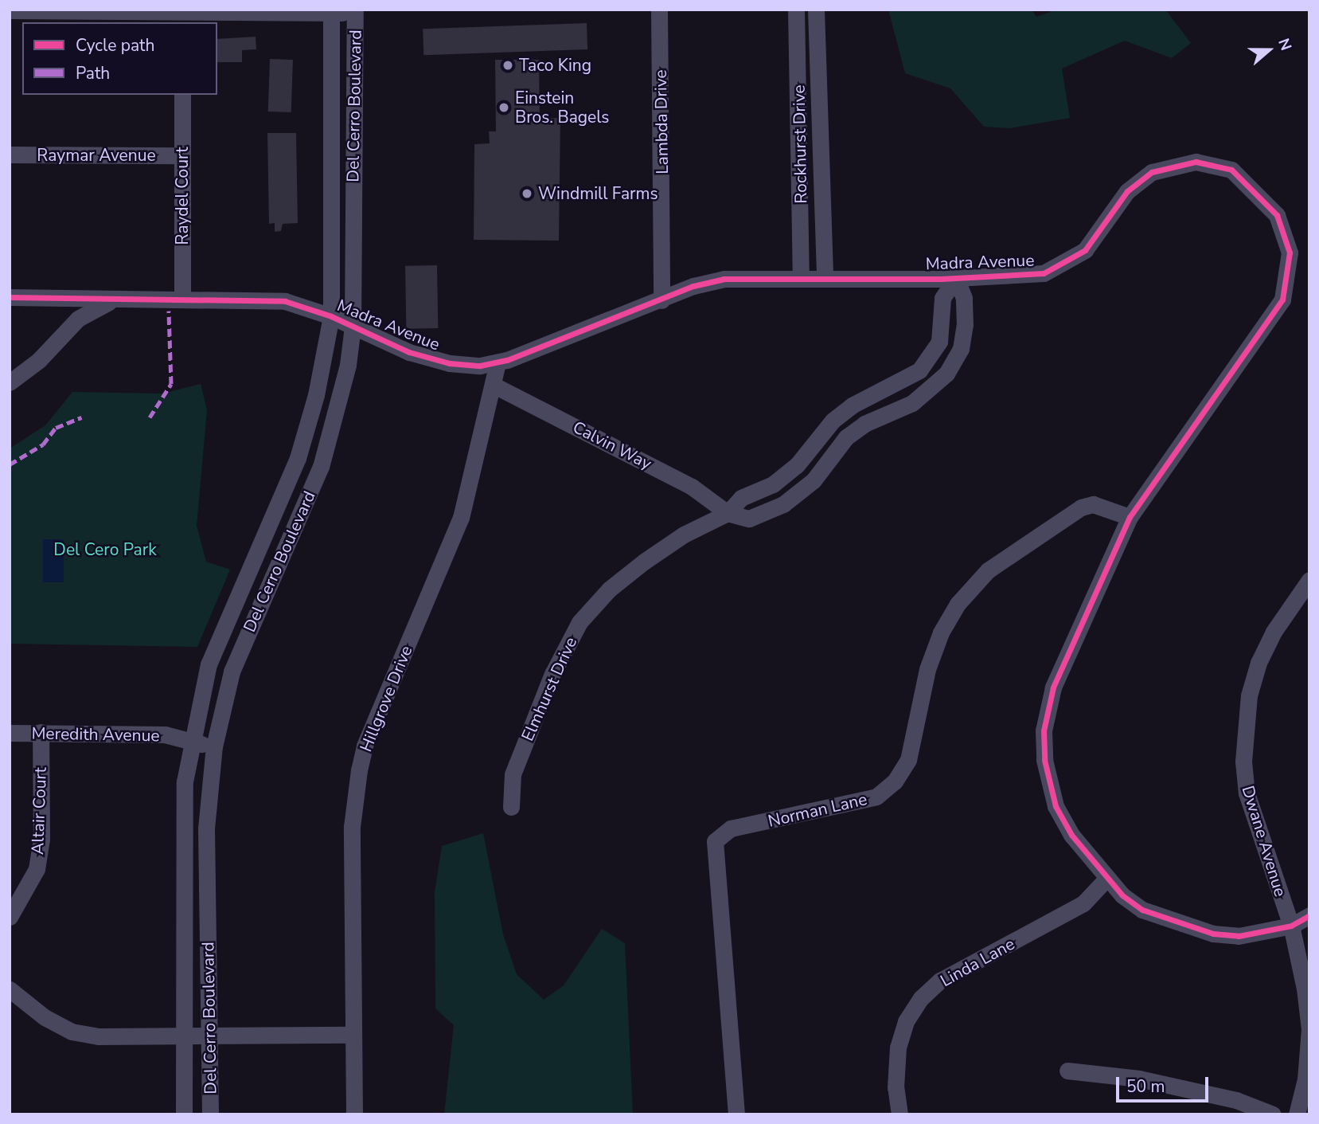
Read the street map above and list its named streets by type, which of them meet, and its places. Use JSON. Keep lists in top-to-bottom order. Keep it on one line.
{"streets":{"street":["Del Cerro Boulevard","Lambda Drive","Rockhurst Drive","Raymar Avenue","Raydel Court","Madra Avenue","Calvin Way","Elmhurst Drive","Hillgrove Drive","Meredith Avenue","Norman Lane","Altair Court","Dwane Avenue","Linda Lane"]},"crossings":[["Del Cerro Boulevard","Madra Avenue"],["Del Cerro Boulevard","Meredith Avenue"],["Lambda Drive","Madra Avenue"],["Rockhurst Drive","Madra Avenue"],["Raymar Avenue","Raydel Court"],["Raydel Court","Madra Avenue"],["Madra Avenue","Hillgrove Drive"],["Madra Avenue","Norman Lane"],["Madra Avenue","Dwane Avenue"],["Madra Avenue","Linda Lane"],["Calvin Way","Elmhurst Drive"],["Calvin Way","Hillgrove Drive"],["Meredith Avenue","Altair Court"]],"parks":["Del Cero Park"],"places":["Taco King","Einstein Bros. Bagels","Windmill Farms"],"legend":["Cycle path","Path"],"scale_bar":"50 m","north":"right"}
